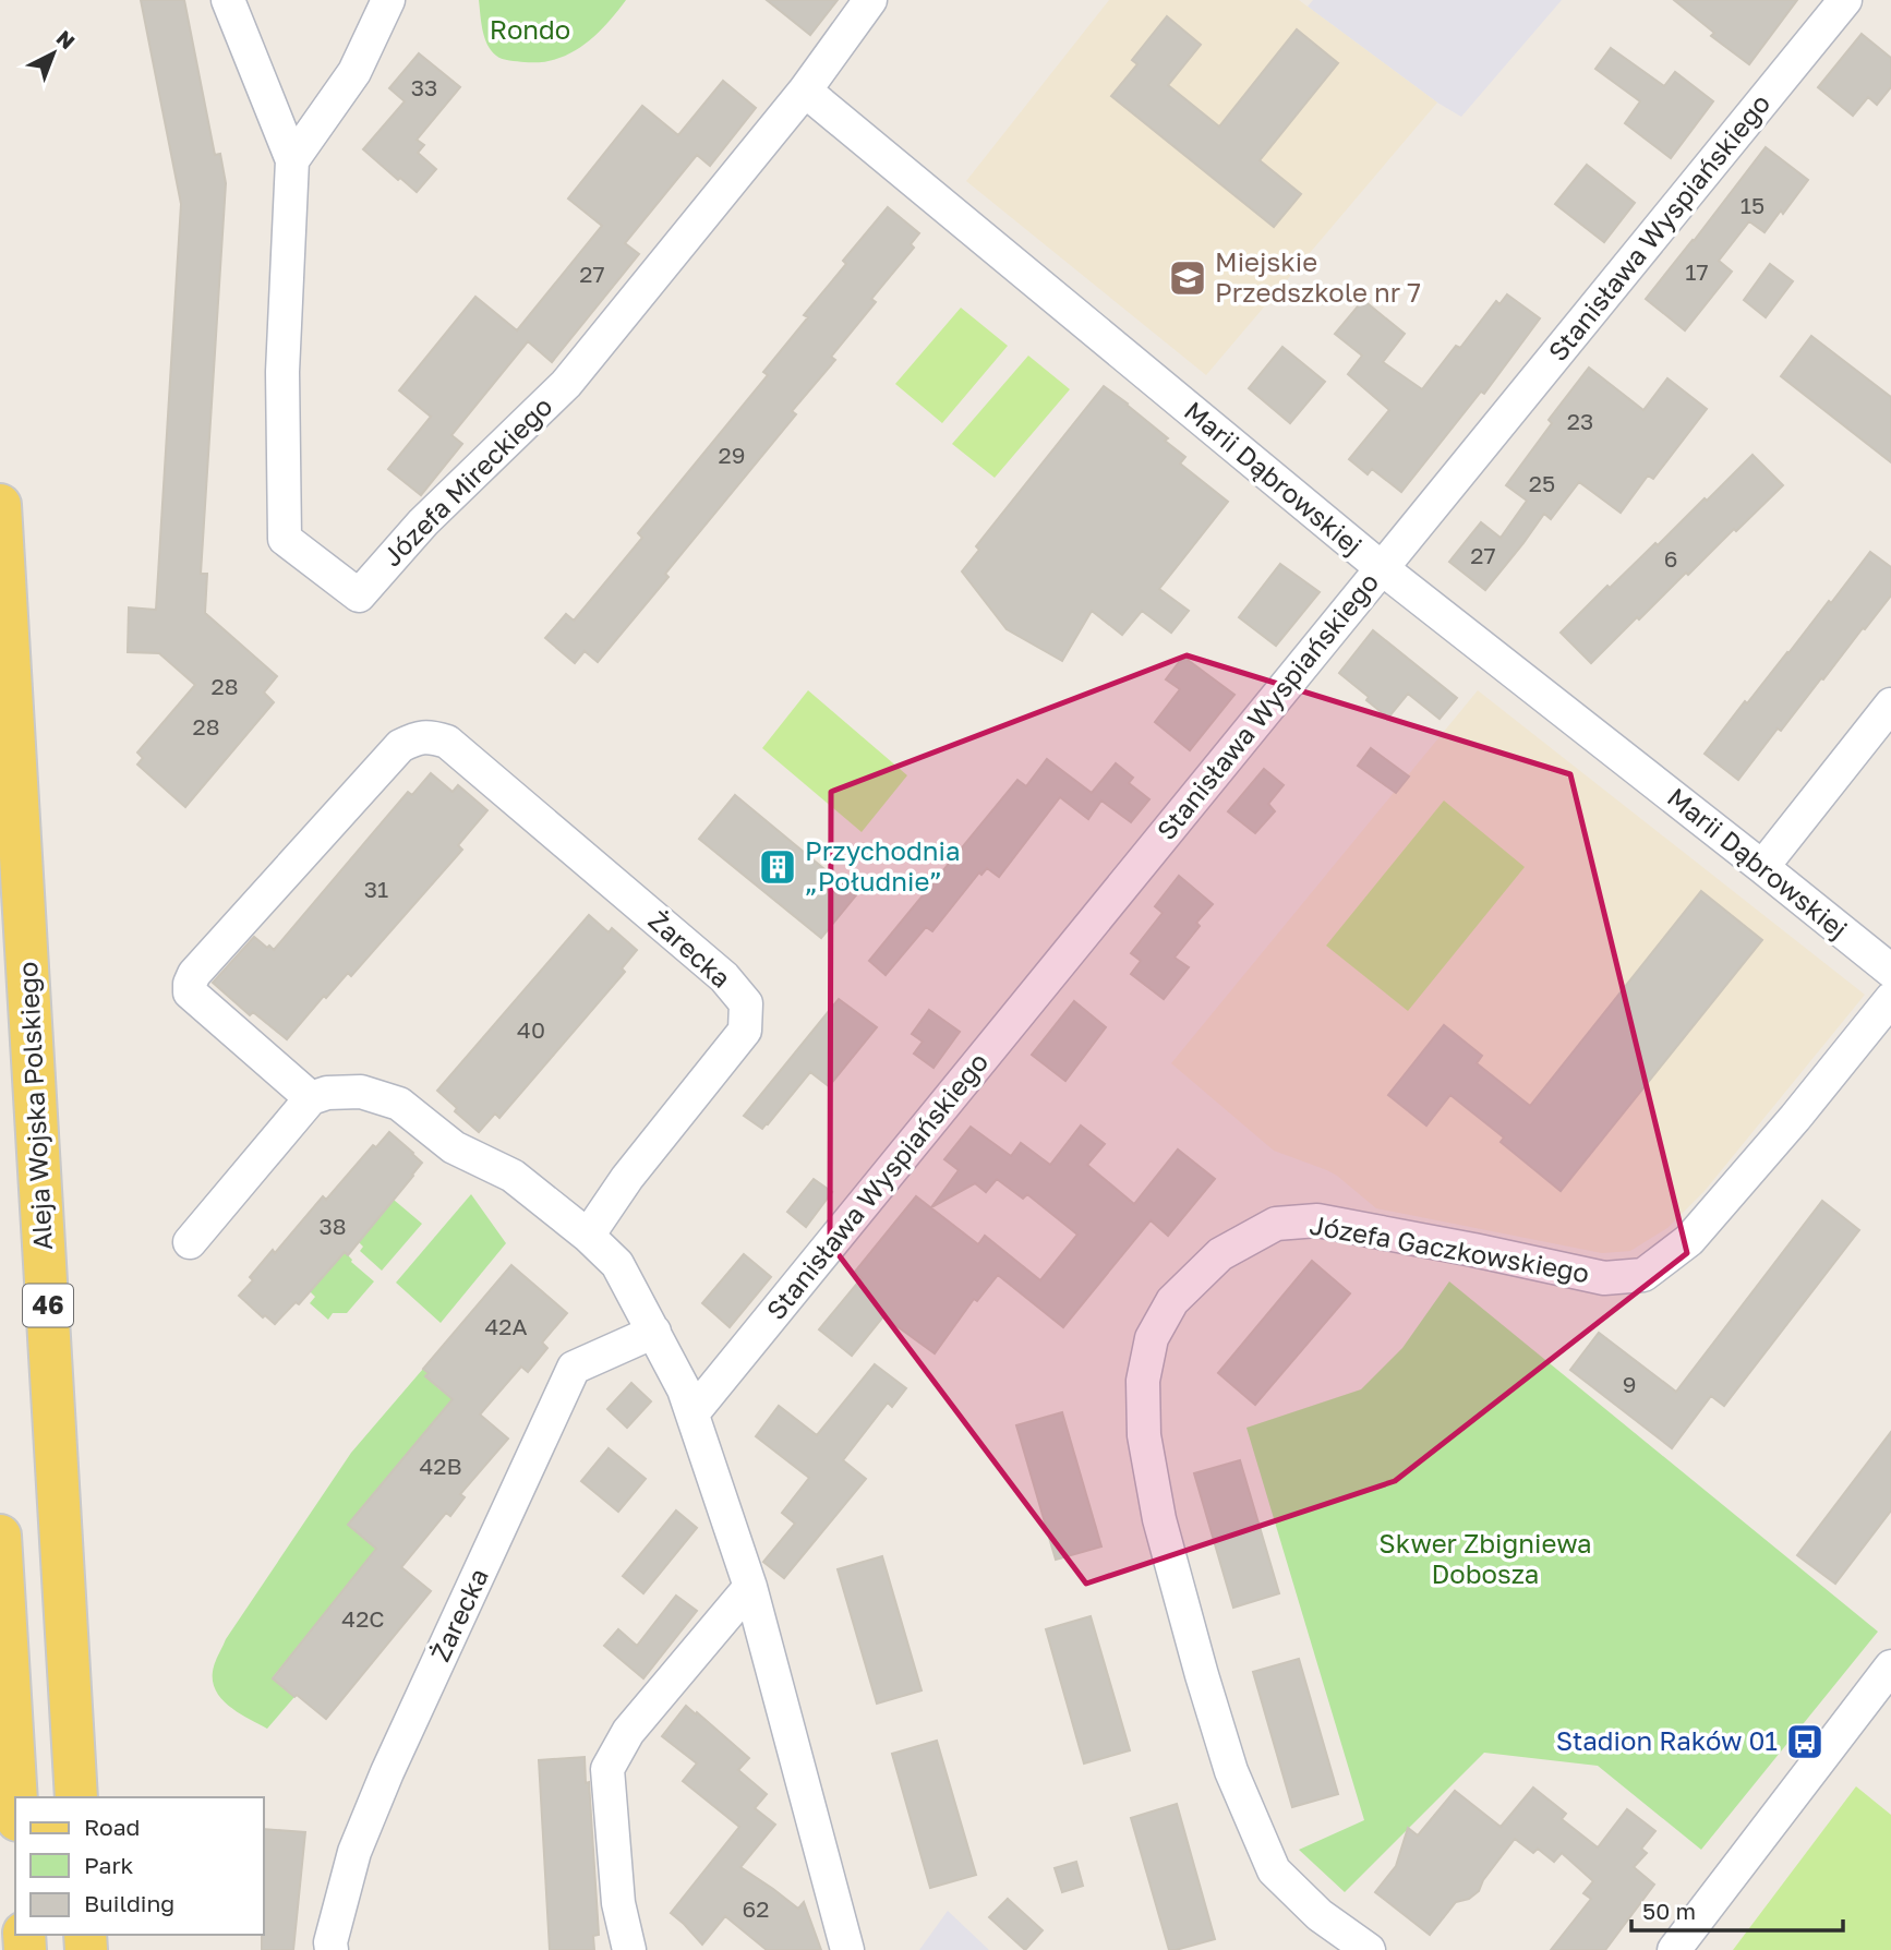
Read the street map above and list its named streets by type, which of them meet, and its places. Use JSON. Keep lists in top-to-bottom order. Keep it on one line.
{"streets":{"main road":["Aleja Wojska Polskiego","46"],"street":["Stanisława Wyspiańskiego","Marii Dąbrowskiej","Józefa Mireckiego","Żarecka","Józefa Gaczkowskiego"]},"crossings":[["Stanisława Wyspiańskiego","Marii Dąbrowskiej"],["Marii Dąbrowskiej","Józefa Mireckiego"]],"parks":["Rondo","Skwer Zbigniewa Dobosza"],"places":{"school or university":["Miejskie Przedszkole nr 7"],"building":["Przychodnia „Południe”"],"bus stop":["Stadion Raków 01"]},"house_numbers":["33","15","17","27","23","29","25","27","6","28","28","31","40","38","42A","9","42B","42C","62"],"legend":["Road","Park","Building"],"scale_bar":"50 m","north":"top right"}
